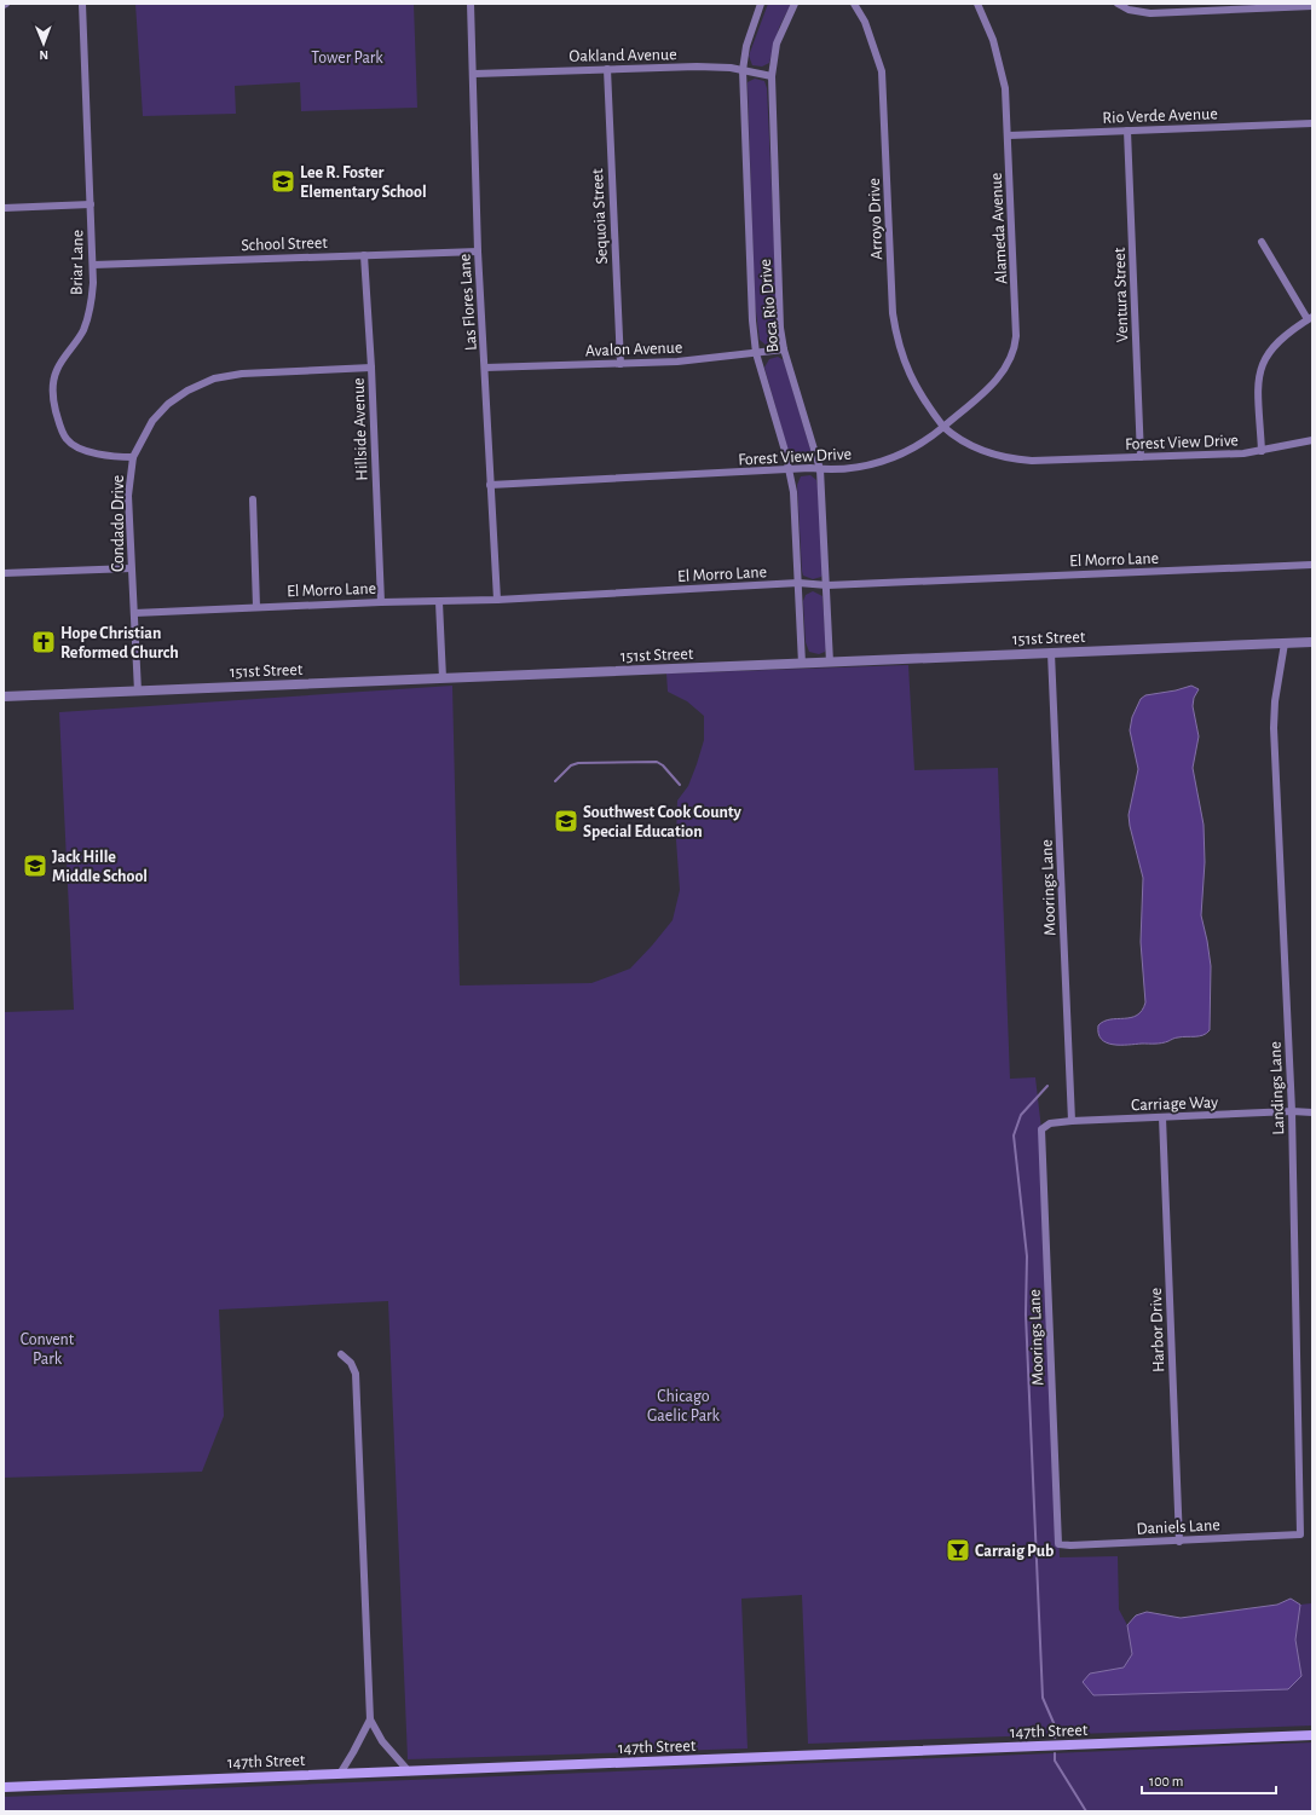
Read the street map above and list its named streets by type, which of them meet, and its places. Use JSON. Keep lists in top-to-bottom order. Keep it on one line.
{"streets":{"main road":["147th Street"],"street":["Oakland Avenue","Rio Verde Avenue","Sequoia Street","Arroyo Drive","Alameda Avenue","School Street","Briar Lane","Ventura Street","Las Flores Lane","Boca Rio Drive","Avalon Avenue","Hillside Avenue","Forest View Drive","Condado Drive","El Morro Lane","151st Street","Moorings Lane","Landings Lane","Carriage Way","Harbor Drive","Daniels Lane"]},"crossings":[["Oakland Avenue","Sequoia Street"],["Oakland Avenue","Las Flores Lane"],["Oakland Avenue","Boca Rio Drive"],["Rio Verde Avenue","Alameda Avenue"],["Rio Verde Avenue","Ventura Street"],["Sequoia Street","Avalon Avenue"],["Arroyo Drive","Alameda Avenue"],["Arroyo Drive","Forest View Drive"],["Alameda Avenue","Forest View Drive"],["School Street","Briar Lane"],["School Street","Las Flores Lane"],["School Street","Hillside Avenue"],["Briar Lane","Condado Drive"],["Ventura Street","Forest View Drive"],["Las Flores Lane","Avalon Avenue"],["Las Flores Lane","Forest View Drive"],["Las Flores Lane","El Morro Lane"],["Boca Rio Drive","Avalon Avenue"],["Boca Rio Drive","Forest View Drive"],["Boca Rio Drive","El Morro Lane"],["Boca Rio Drive","151st Street"],["Hillside Avenue","Condado Drive"],["Hillside Avenue","El Morro Lane"],["Condado Drive","El Morro Lane"],["Condado Drive","151st Street"],["151st Street","Moorings Lane"],["151st Street","Landings Lane"],["Moorings Lane","Carriage Way"],["Moorings Lane","Daniels Lane"],["Landings Lane","Carriage Way"],["Landings Lane","Daniels Lane"],["Carriage Way","Harbor Drive"],["Harbor Drive","Daniels Lane"]],"parks":["Tower Park","Convent Park","Chicago Gaelic Park"],"places":{"school or university":["Lee R. Foster Elementary School","Southwest Cook County Special Education","Jack Hille Middle School"],"church":["Hope Christian Reformed Church"],"bar":["Carraig Pub"]},"scale_bar":"100 m","north":"bottom"}
